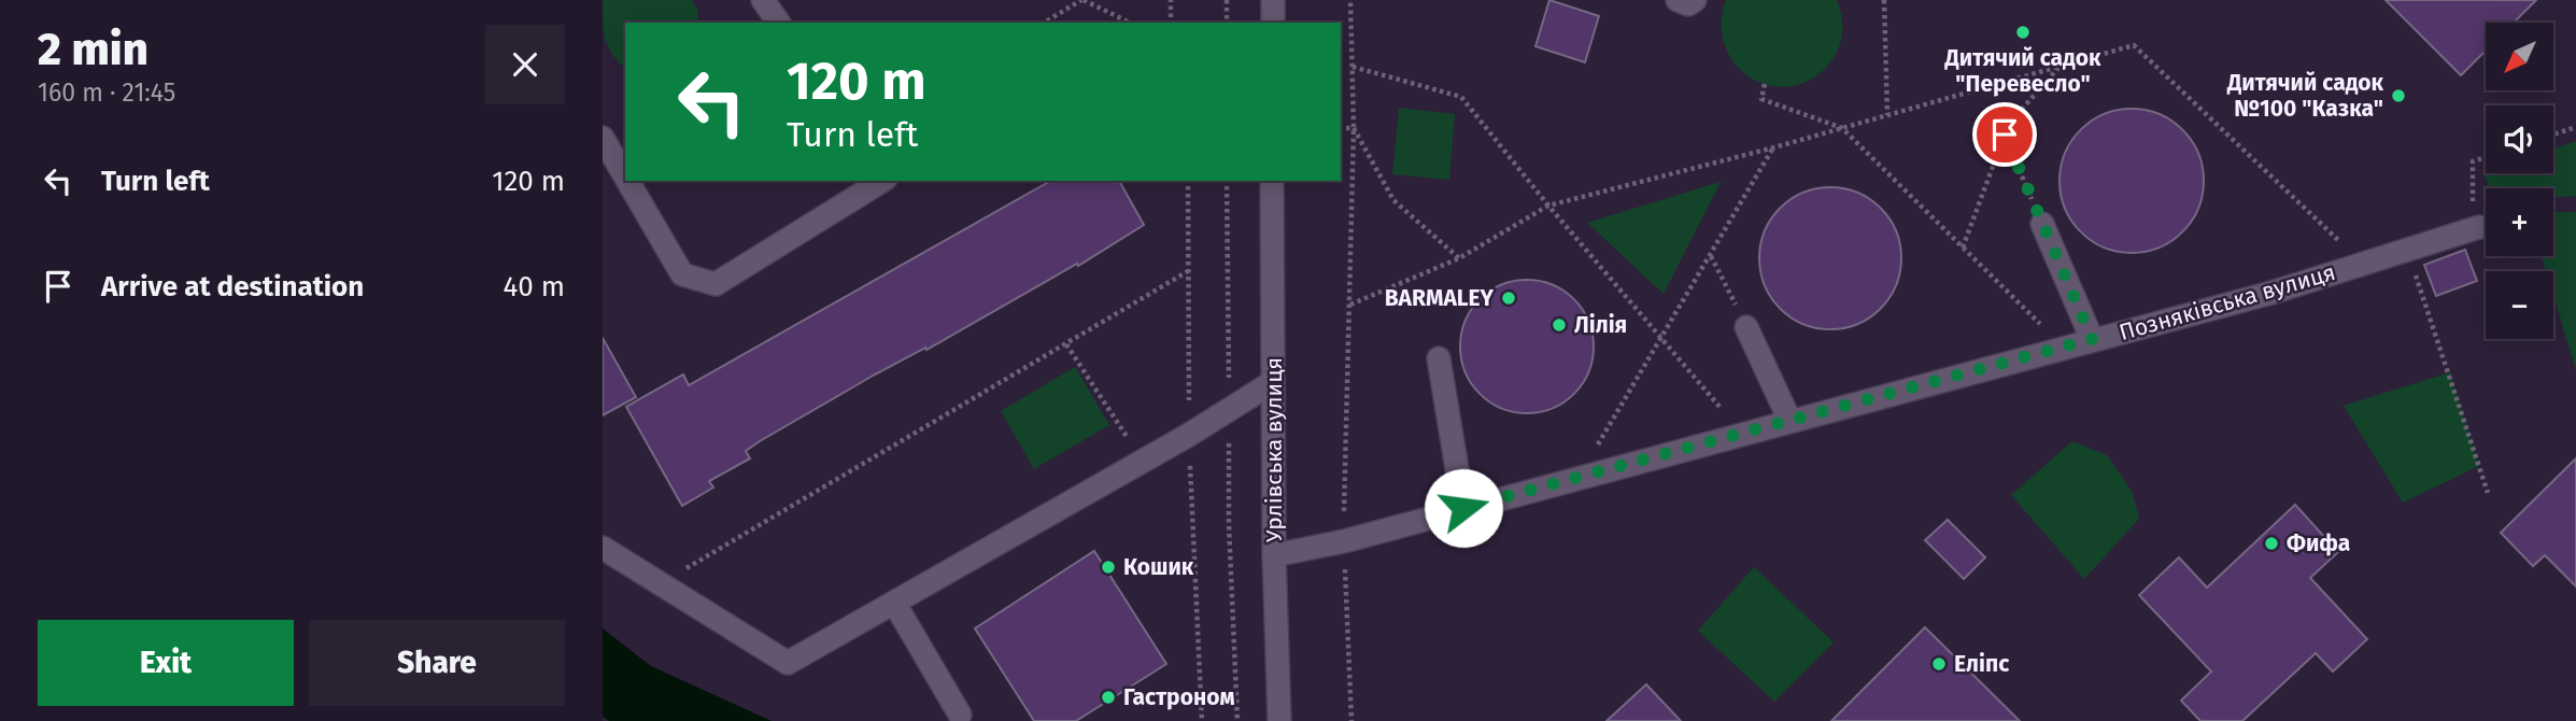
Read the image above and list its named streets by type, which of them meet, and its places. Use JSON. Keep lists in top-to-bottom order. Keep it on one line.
{"streets":{"street":["Позняківська вулиця","Урлівська вулиця"]},"crossings":[["Позняківська вулиця","Урлівська вулиця"]],"places":["Дитячий садок \"Перевесло\"","Дитячий садок №100 \"Казка\"","BARMALEY","Лілія","Фифа","Кошик","Еліпс","Гастроном"],"north":"bottom left","page":{"heading":["2 min","160 m · 21:45"],"map_buttons":["+","−"],"turn":["120 m","Turn left"],"list":[{"name":"Turn left","value":"120 m"},{"name":"Arrive at destination","value":"40 m"}],"buttons":["Exit","Share"]}}
